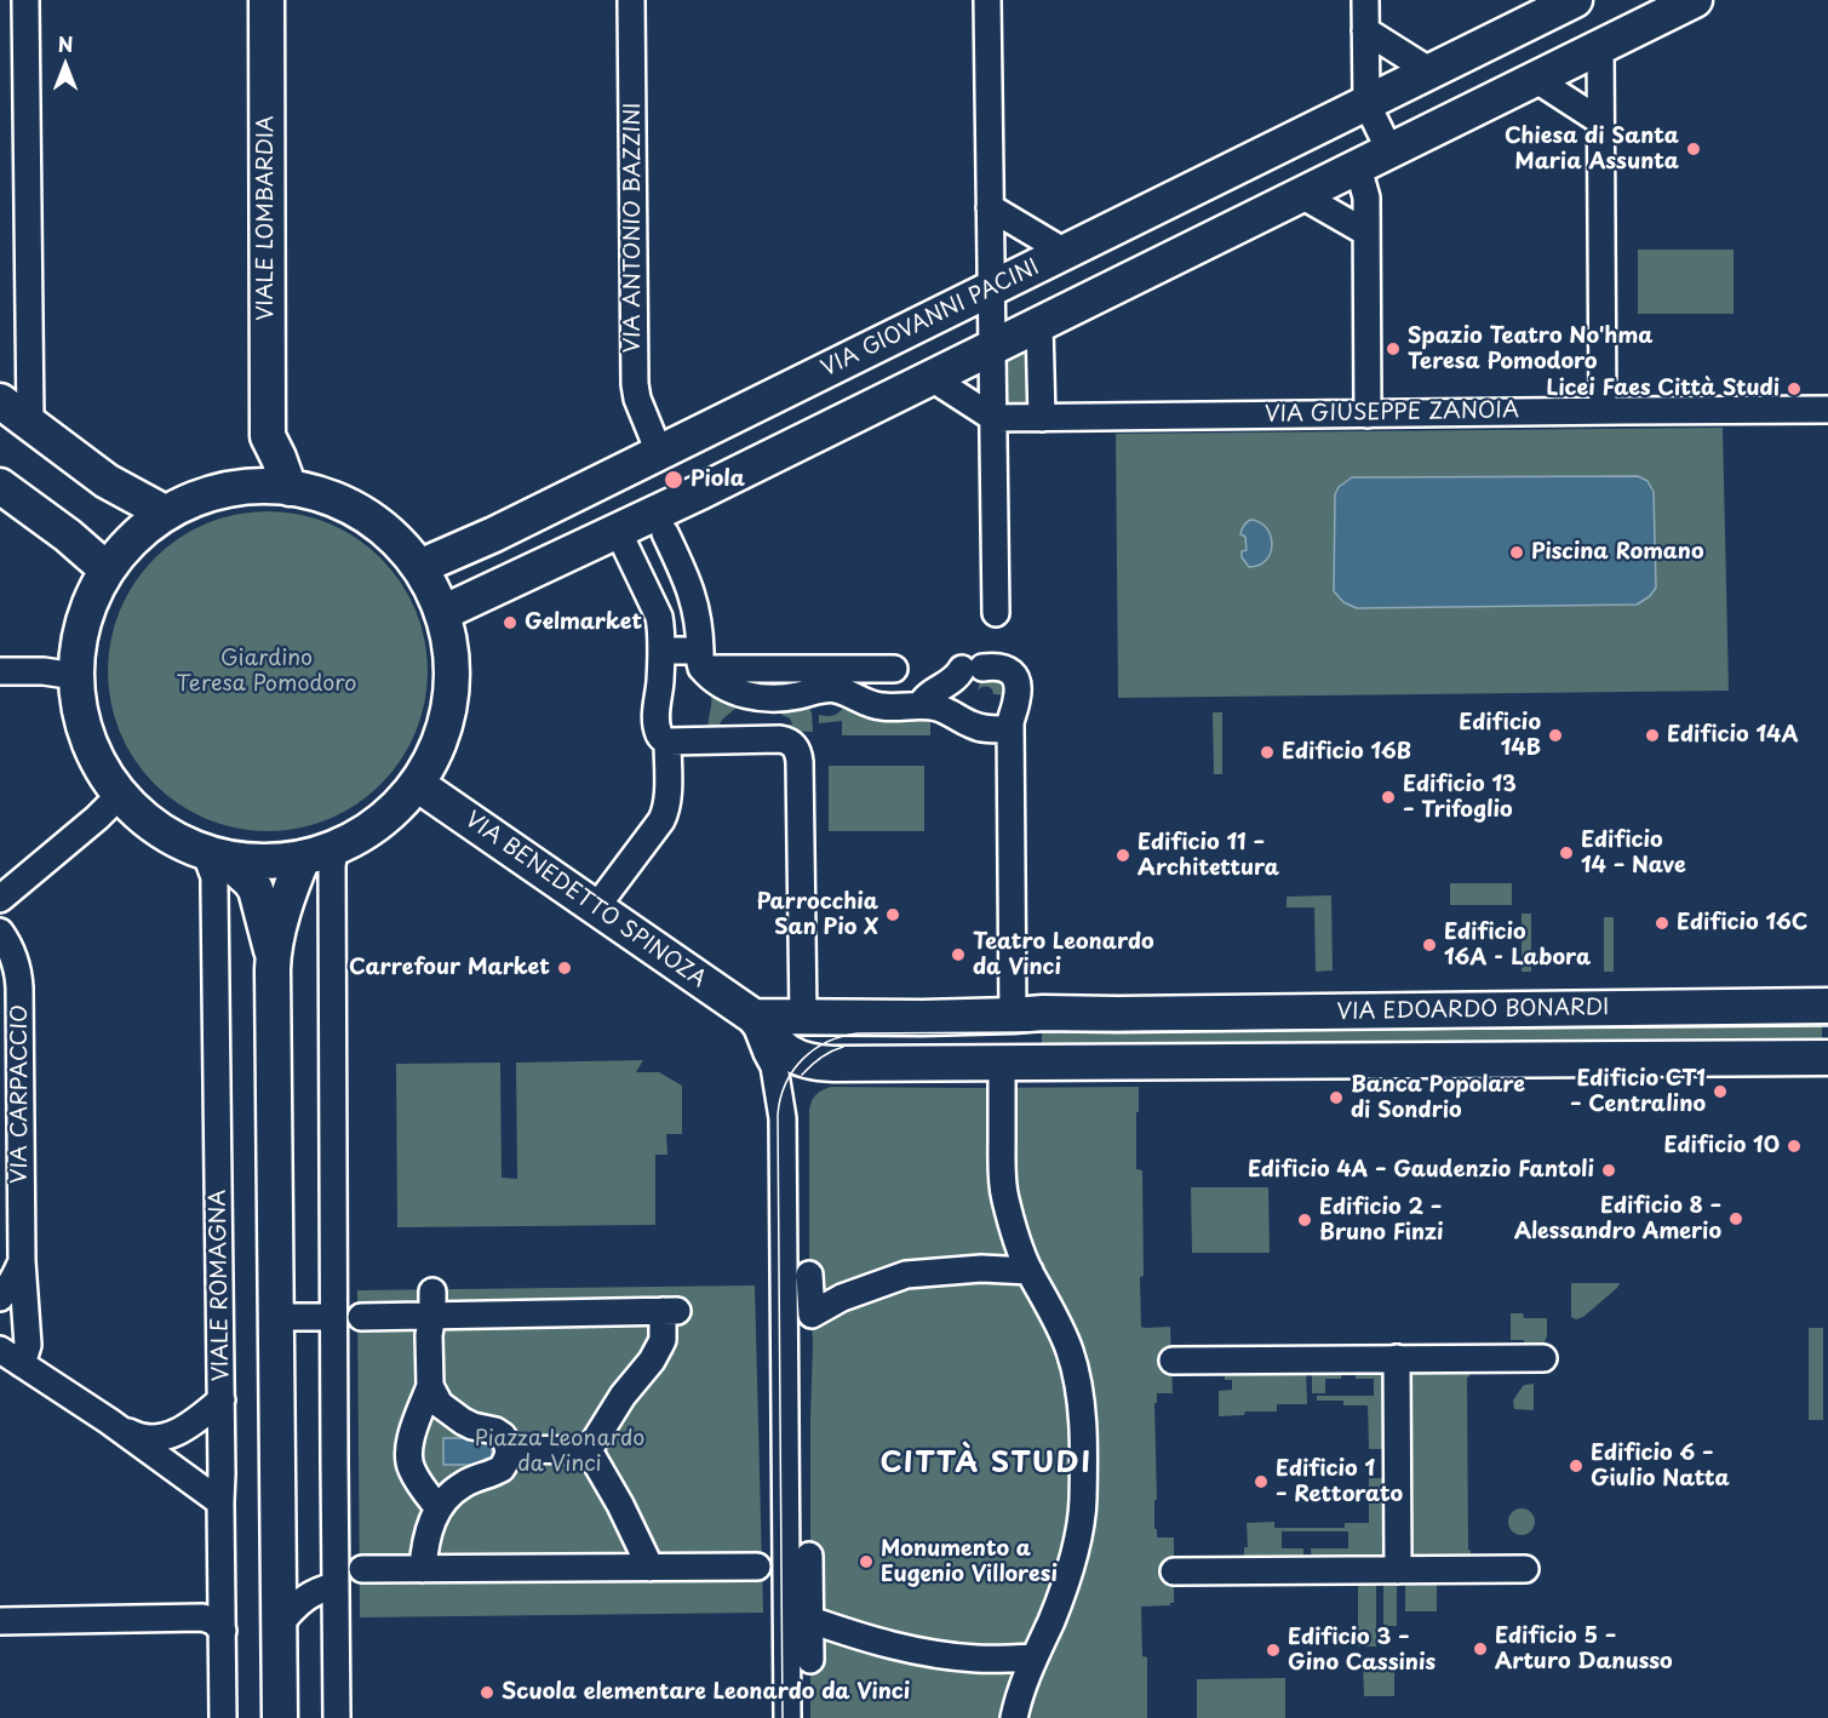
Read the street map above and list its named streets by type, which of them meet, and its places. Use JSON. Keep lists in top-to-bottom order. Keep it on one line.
{"streets":{"street":["VIALE LOMBARDIA","VIA ANTONIO BAZZINI","VIA GIOVANNI PACINI","VIA GIUSEPPE ZANOIA","VIA BENEDETTO SPINOZA","VIA EDOARDO BONARDI","VIA CARPACCIO","VIALE ROMAGNA"]},"crossings":[["VIA ANTONIO BAZZINI","VIA GIOVANNI PACINI"]],"districts":["CITTÀ STUDI"],"parks":["Giardino Teresa Pomodoro","Piazza Leonardo da Vinci"],"places":["Chiesa di Santa Maria Assunta","Spazio Teatro No'hma Teresa Pomodoro","Licei Faes Città Studi","Piola","Piscina Romano","Gelmarket","Edificio 14B","Edificio 14A","Edificio 16B","Edificio 13 – Trifoglio","Edificio 14 – Nave","Edificio 11 – Architettura","Parrocchia San Pio X","Edificio 16C","Edificio 16A - Labora","Teatro Leonardo da Vinci","Carrefour Market","Edificio CT1 – Centralino","Banca Popolare di Sondrio","Edificio 10","Edificio 4A – Gaudenzio Fantoli","Edificio 8 – Alessandro Amerio","Edificio 2 – Bruno Finzi","Edificio 6 – Giulio Natta","Edificio 1 – Rettorato","Monumento a Eugenio Villoresi","Edificio 5 – Arturo Danusso","Edificio 3 – Gino Cassinis","Scuola elementare Leonardo da Vinci"],"north":"top"}
